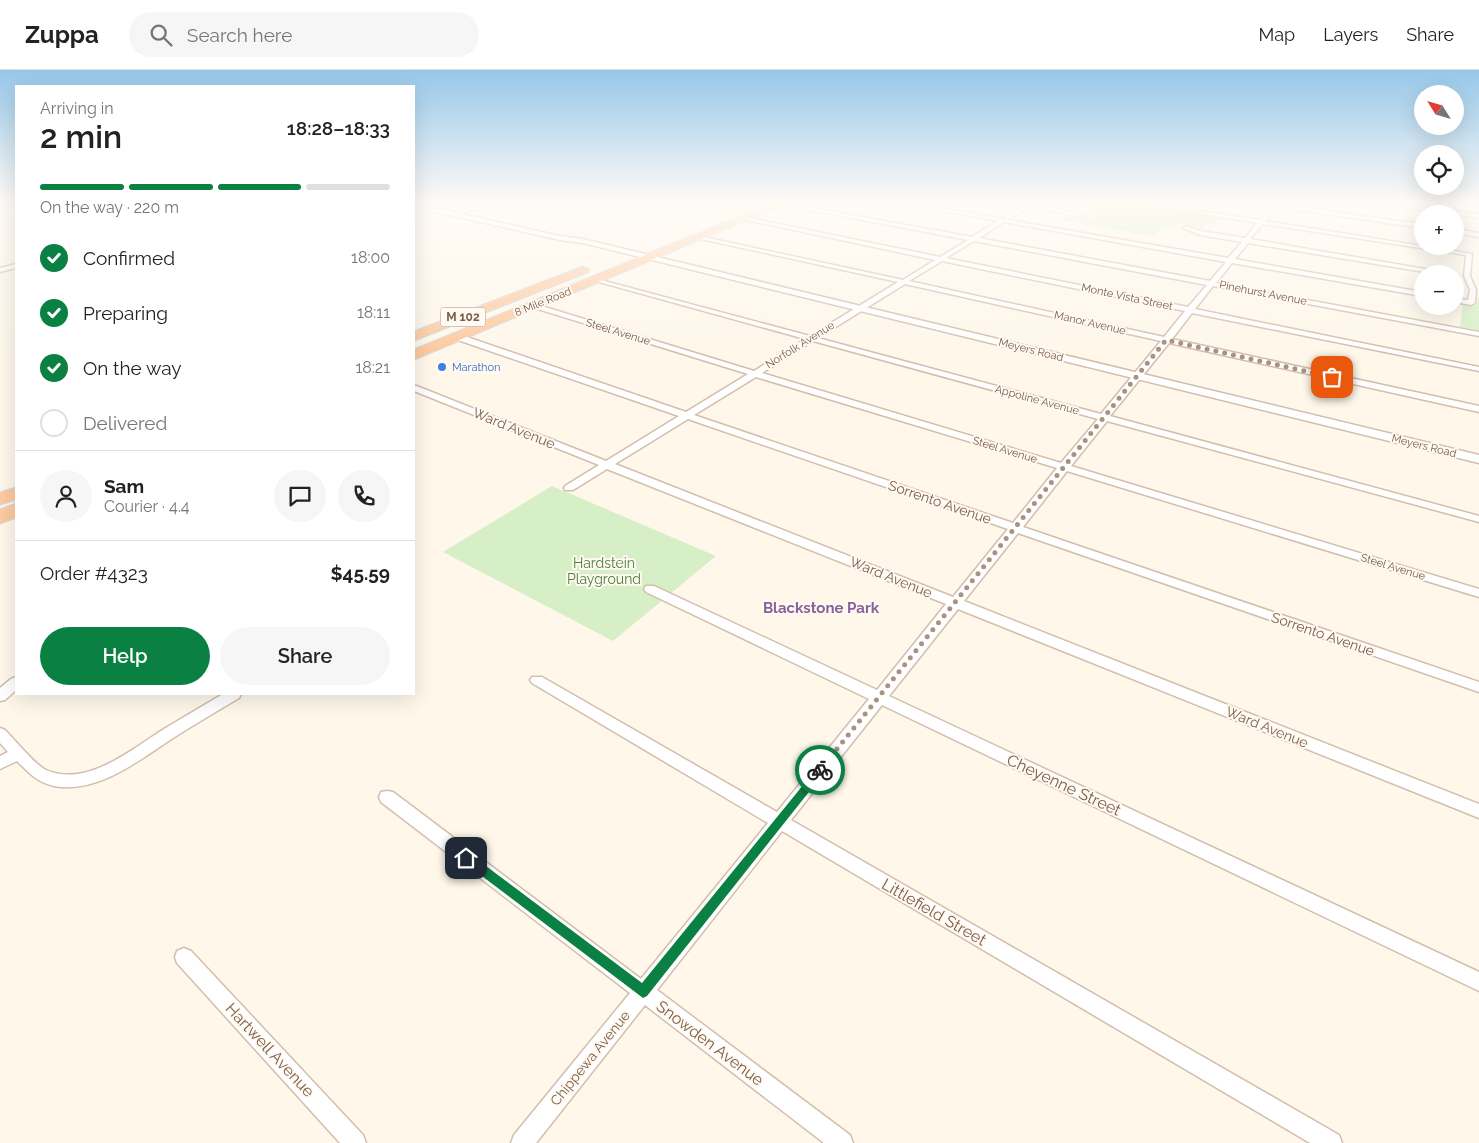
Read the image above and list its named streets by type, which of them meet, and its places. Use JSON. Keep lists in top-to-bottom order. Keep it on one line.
{"streets":{"highway":["8 Mile Road","M 102"],"street":["Pinehurst Avenue","Monte Vista Street","Manor Avenue","Steel Avenue","Norfolk Avenue","Meyers Road","Appoline Avenue","Ward Avenue","Sorrento Avenue","Cheyenne Street","Littlefield Street","Snowden Avenue","Hartwell Avenue","Chippewa Avenue"]},"crossings":[["Pinehurst Avenue","Chippewa Avenue"],["Monte Vista Street","Norfolk Avenue"],["Monte Vista Street","Chippewa Avenue"],["8 Mile Road","Steel Avenue"],["8 Mile Road","Meyers Road"],["8 Mile Road","Appoline Avenue"],["8 Mile Road","Sorrento Avenue"],["Manor Avenue","Norfolk Avenue"],["Manor Avenue","Chippewa Avenue"],["Steel Avenue","Norfolk Avenue"],["Steel Avenue","Chippewa Avenue"],["Norfolk Avenue","Meyers Road"],["Norfolk Avenue","Appoline Avenue"],["Norfolk Avenue","Ward Avenue"],["Norfolk Avenue","Sorrento Avenue"],["Meyers Road","Chippewa Avenue"],["Appoline Avenue","Chippewa Avenue"],["Ward Avenue","Chippewa Avenue"],["Sorrento Avenue","Chippewa Avenue"],["Cheyenne Street","Chippewa Avenue"],["Littlefield Street","Chippewa Avenue"],["Snowden Avenue","Chippewa Avenue"]],"districts":["Blackstone Park"],"parks":["Hardstein Playground"],"places":["Marathon"],"north":"top left","page":{"header":"Zuppa","search":"Search here","nav":["Map","Layers","Share"],"map_buttons":["+","−"],"heading":["2 min","Arriving in","18:28–18:33"],"panel":["Sam","Courier · 4.4","Order #4323","$45.59"],"bar":"On the way · 220 m","list":[["Confirmed","18:00"],["Preparing","18:11"],["On the way","18:21"],"Delivered"],"buttons":["Help","Share"]}}
